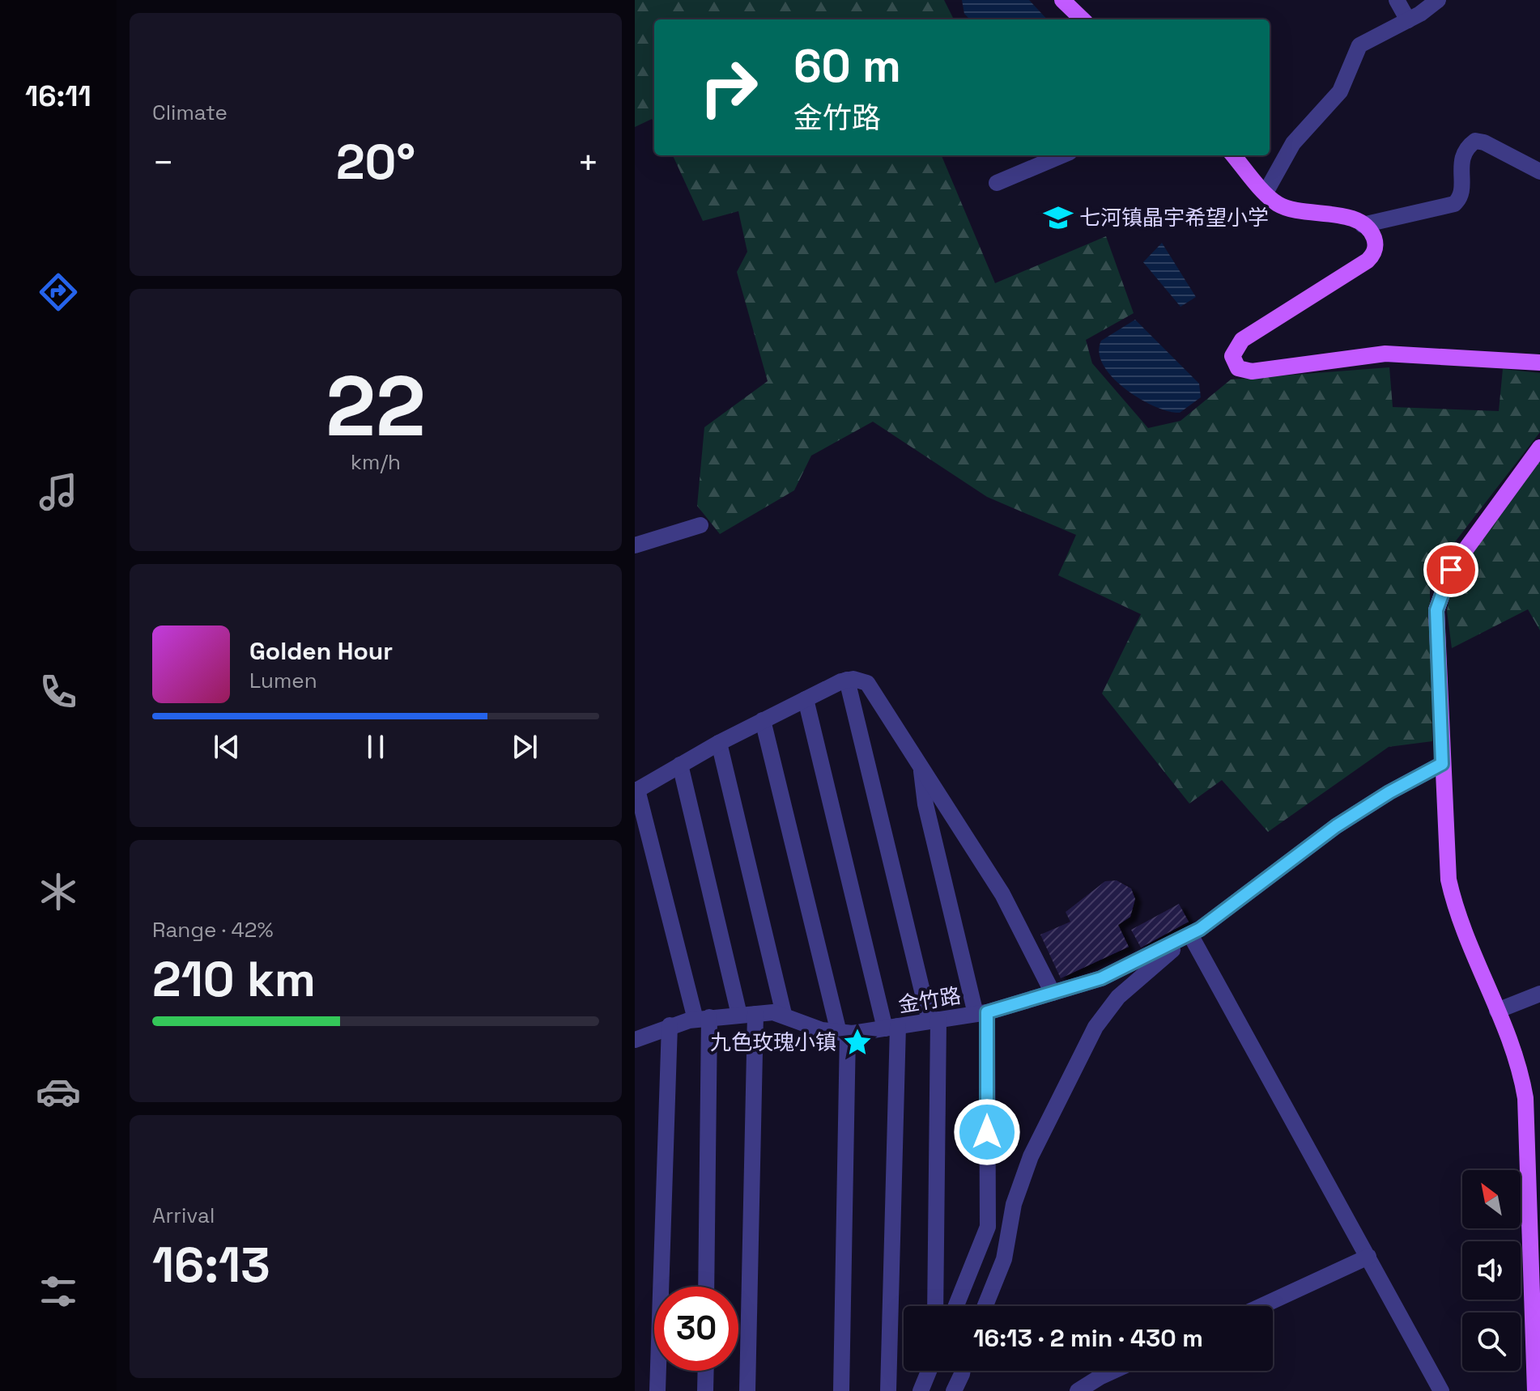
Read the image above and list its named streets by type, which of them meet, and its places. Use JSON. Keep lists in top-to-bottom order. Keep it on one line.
{"streets":{"street":["金竹路"]},"places":{"school or university":["七河镇晶宇希望小学"],"place":["九色玫瑰小镇"]},"north":"top left","page":{"tabs":"16:11","tile":["Climate",["22","km/h"],["Range · 42%","210 km"],["Arrival","16:13"]],"turn":["60 m","金竹路"],"heat":["−","20°","+"],"song":["Golden Hour","Lumen"],"limit":"30","trip":"16:13 · 2 min · 430 m"}}
